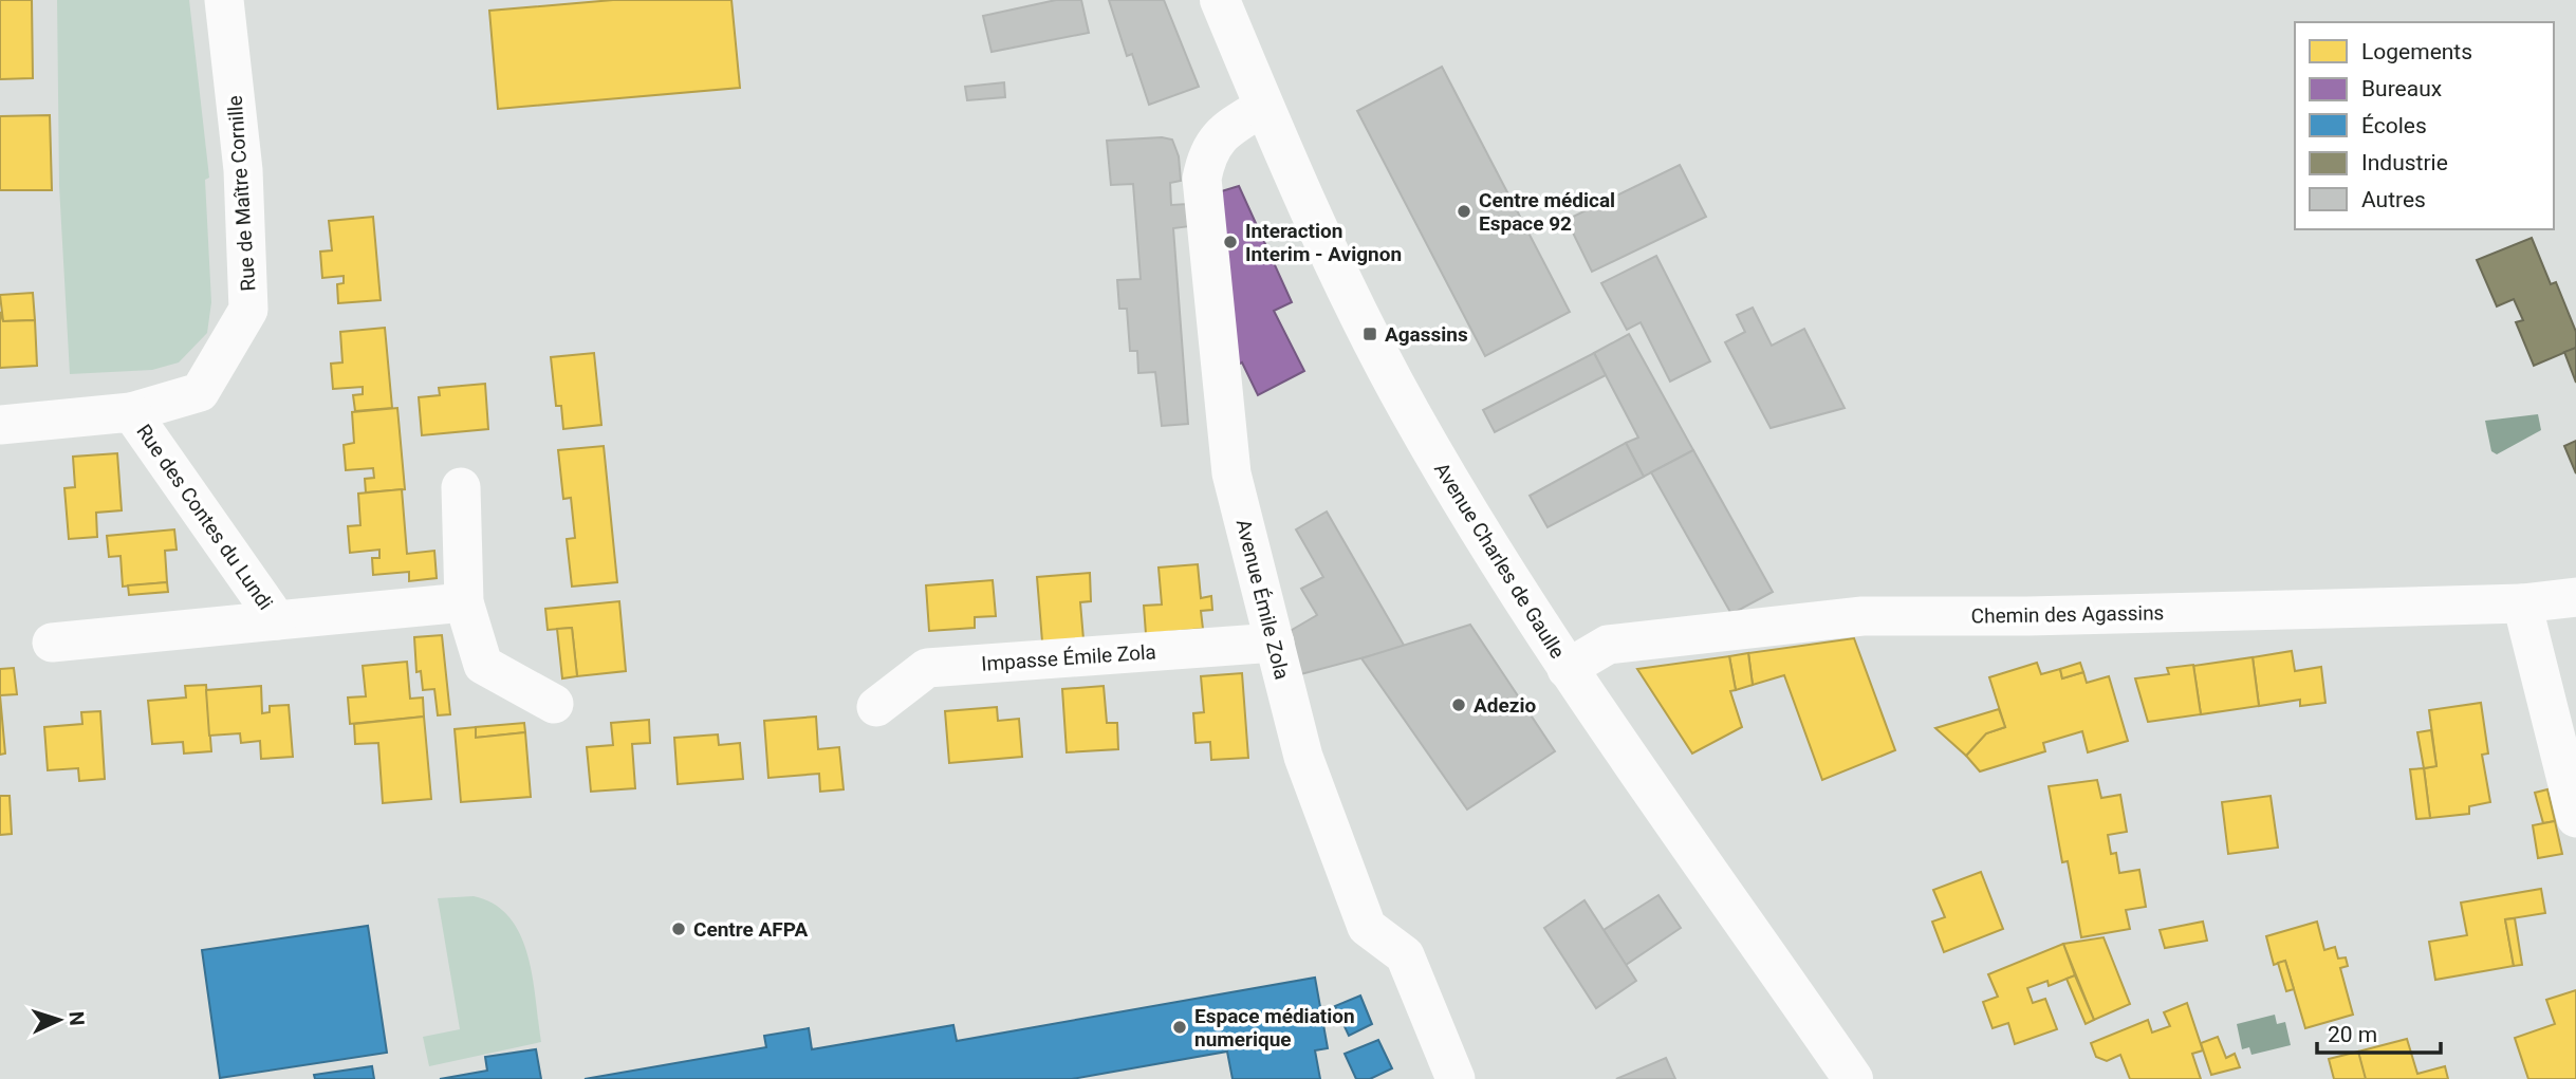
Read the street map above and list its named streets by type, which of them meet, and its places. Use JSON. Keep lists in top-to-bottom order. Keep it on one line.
{"streets":{"main road":["Avenue Charles de Gaulle"],"street":["Rue de Maître Cornille","Rue des Contes du Lundi","Avenue Émile Zola","Chemin des Agassins","Impasse Émile Zola"]},"crossings":[["Rue de Maître Cornille","Rue des Contes du Lundi"],["Avenue Charles de Gaulle","Avenue Émile Zola"],["Avenue Charles de Gaulle","Chemin des Agassins"],["Avenue Émile Zola","Impasse Émile Zola"]],"places":{"other":["Centre médical Espace 92","Interaction Interim - Avignon","Adezio","Centre AFPA","Espace médiation numerique"],"transit":["Agassins"]},"legend":["Logements","Bureaux","Écoles","Industrie","Autres"],"scale_bar":"20 m","north":"right"}
